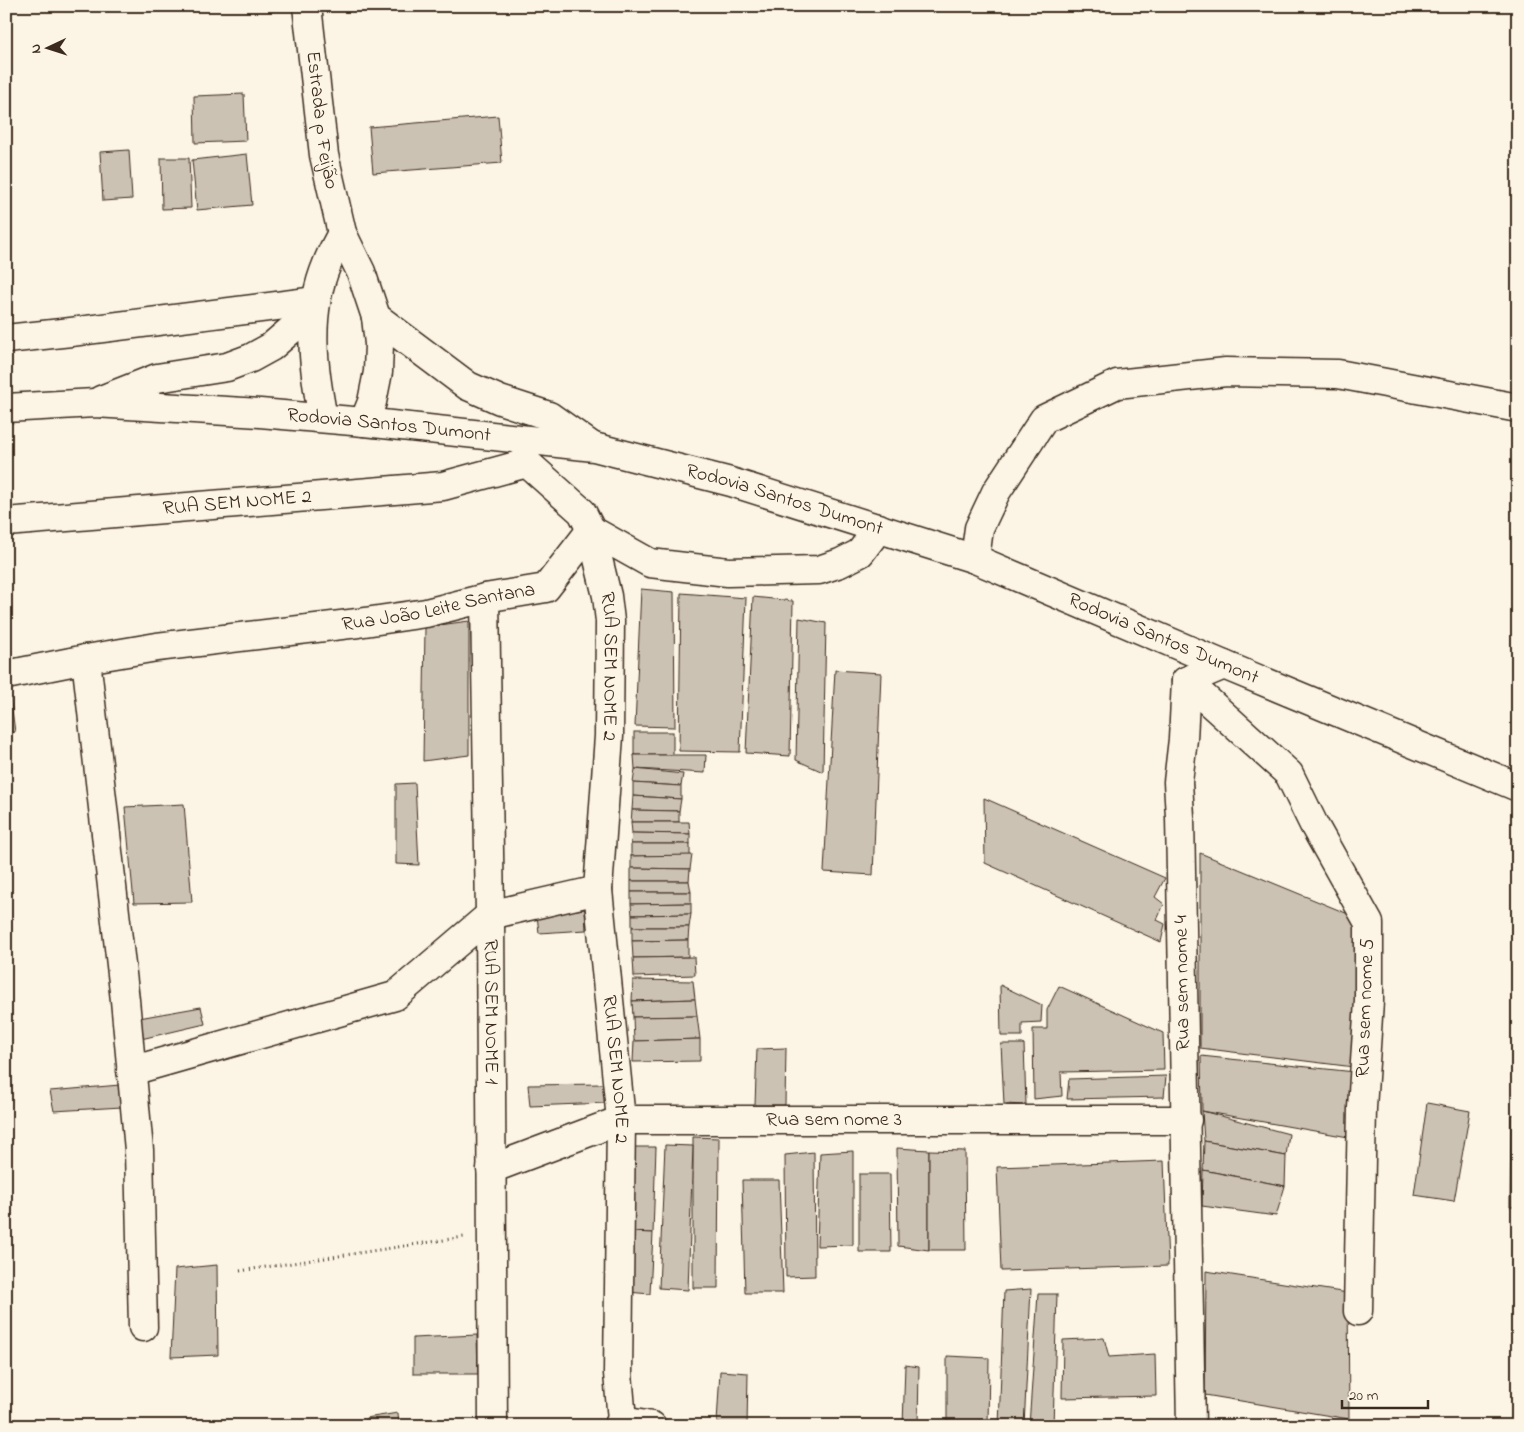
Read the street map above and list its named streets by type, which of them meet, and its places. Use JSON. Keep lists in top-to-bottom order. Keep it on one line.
{"streets":{"main road":["Estrada p Feijão","Rodovia Santos Dumont","RUA SEM NOME 2","Rua João Leite Santana","Rua sem nome 4","Rua sem nome 5","RUA SEM NOME 1","Rua sem nome 3"]},"crossings":[["Estrada p Feijão","Rodovia Santos Dumont"],["RUA SEM NOME 2","Rua João Leite Santana"],["RUA SEM NOME 2","Rua sem nome 3"],["Rua João Leite Santana","RUA SEM NOME 1"],["Rua sem nome 4","Rua sem nome 5"],["Rua sem nome 4","Rua sem nome 3"],["RUA SEM NOME 1","Rua sem nome 3"]],"scale_bar":"20 m","north":"left"}
